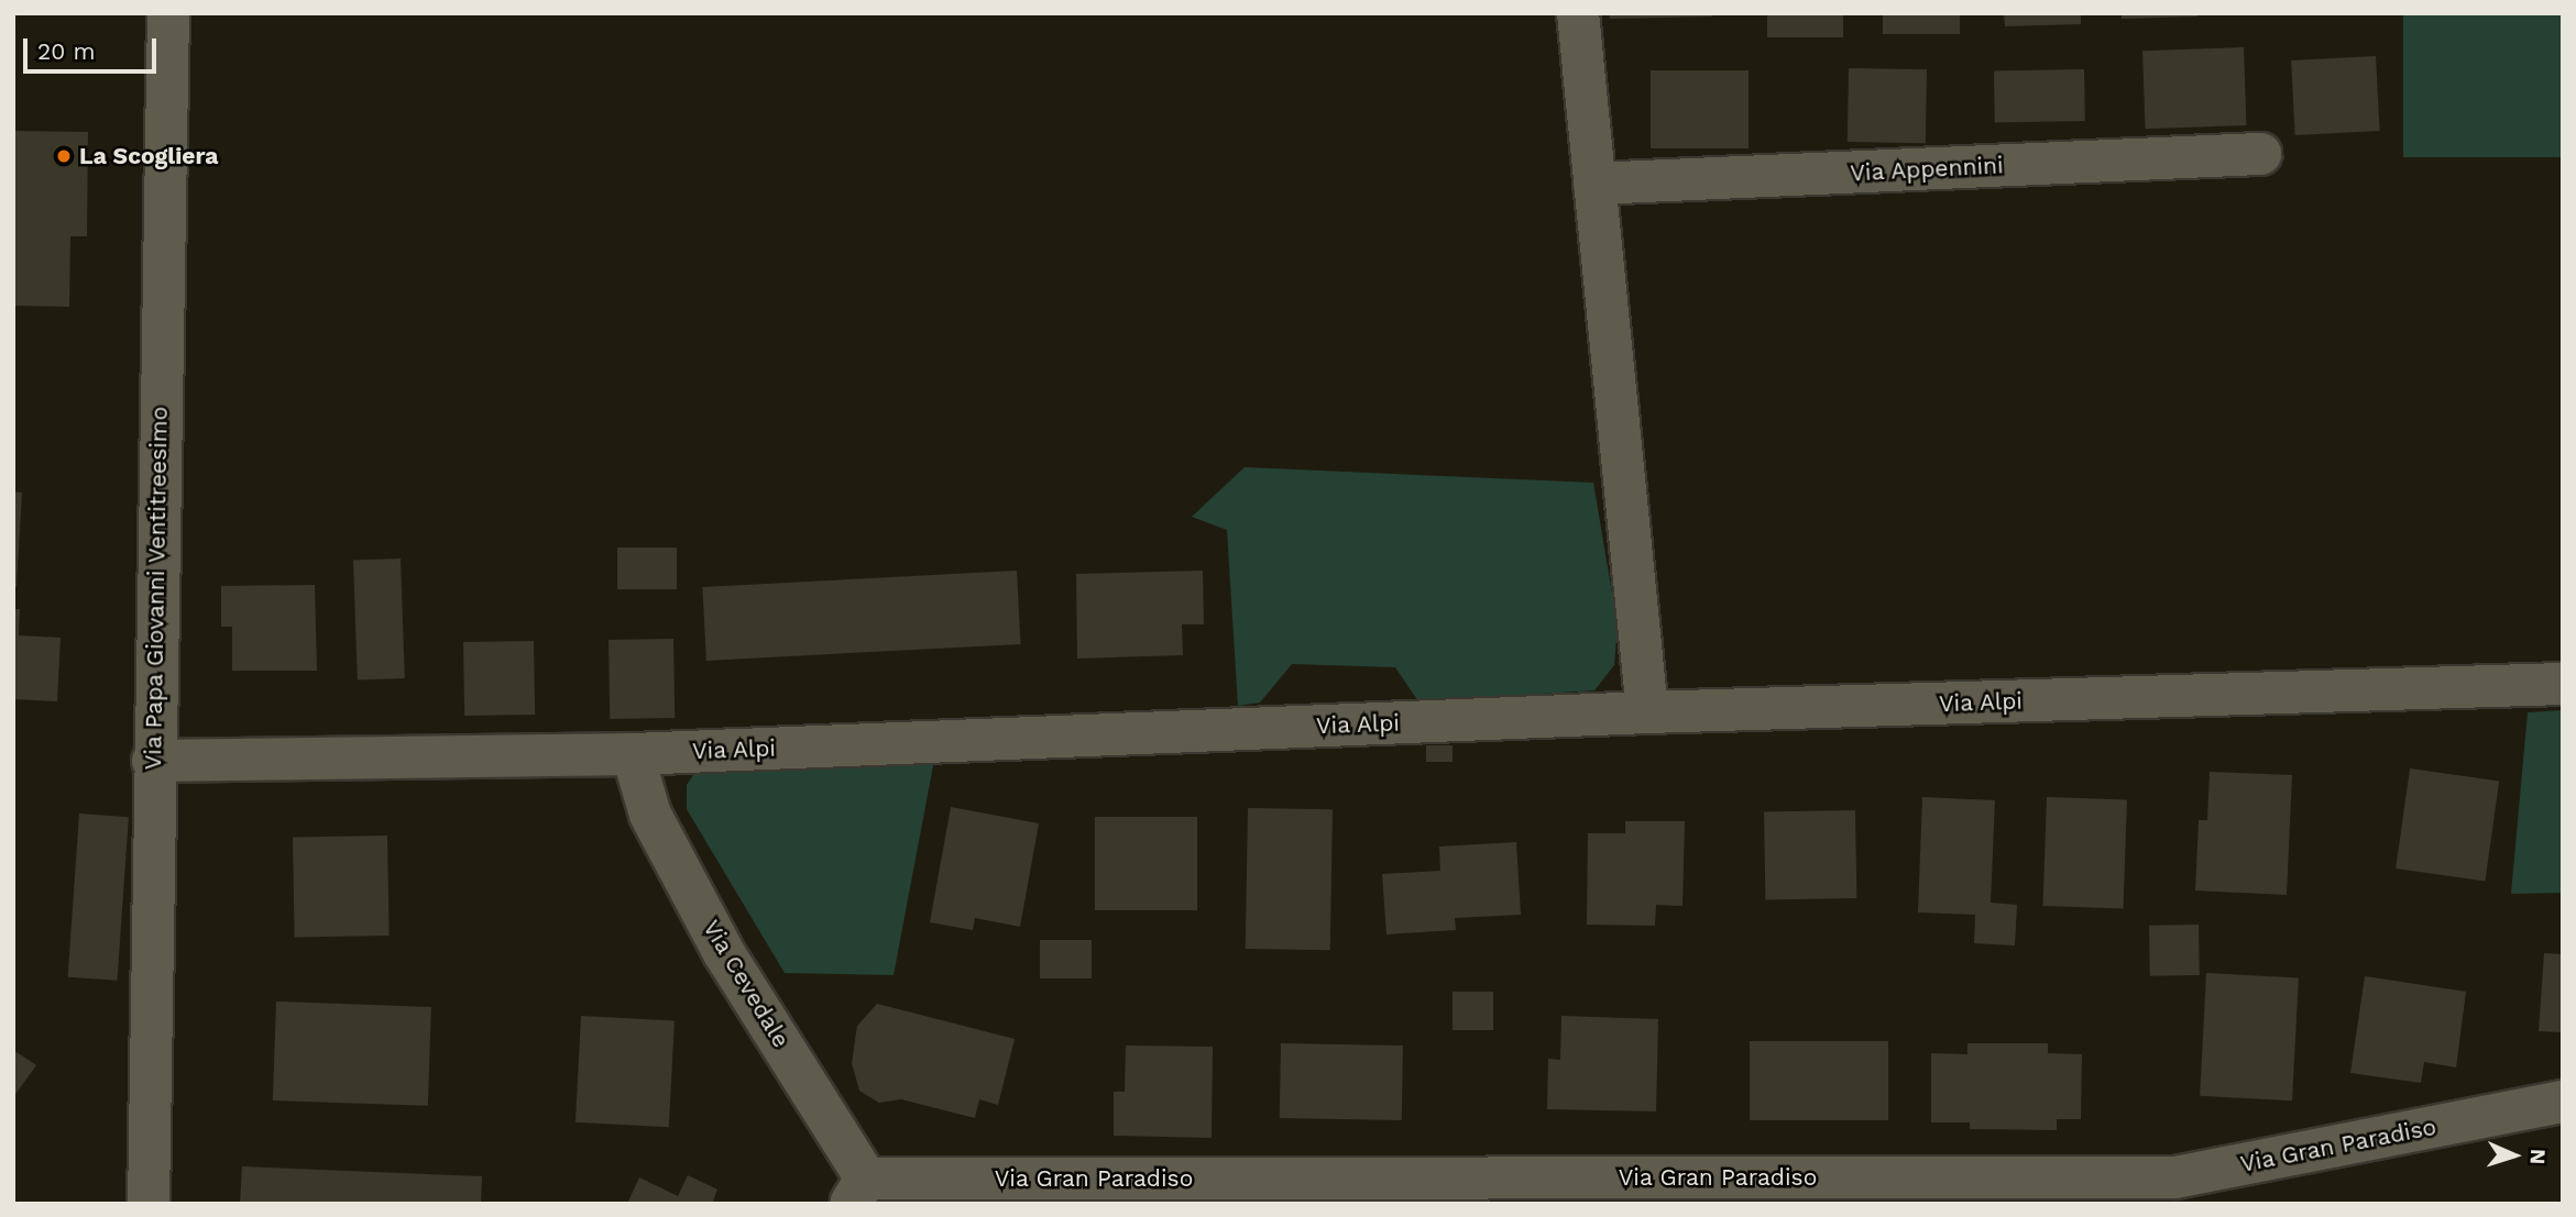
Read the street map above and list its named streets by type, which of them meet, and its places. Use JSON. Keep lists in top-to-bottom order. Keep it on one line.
{"streets":{"street":["Via Appennini","Via Papa Giovanni Ventitreesimo","Via Alpi","Via Cevedale","Via Gran Paradiso"]},"crossings":[["Via Papa Giovanni Ventitreesimo","Via Alpi"],["Via Alpi","Via Cevedale"],["Via Cevedale","Via Gran Paradiso"]],"places":["La Scogliera"],"scale_bar":"20 m","north":"right"}
